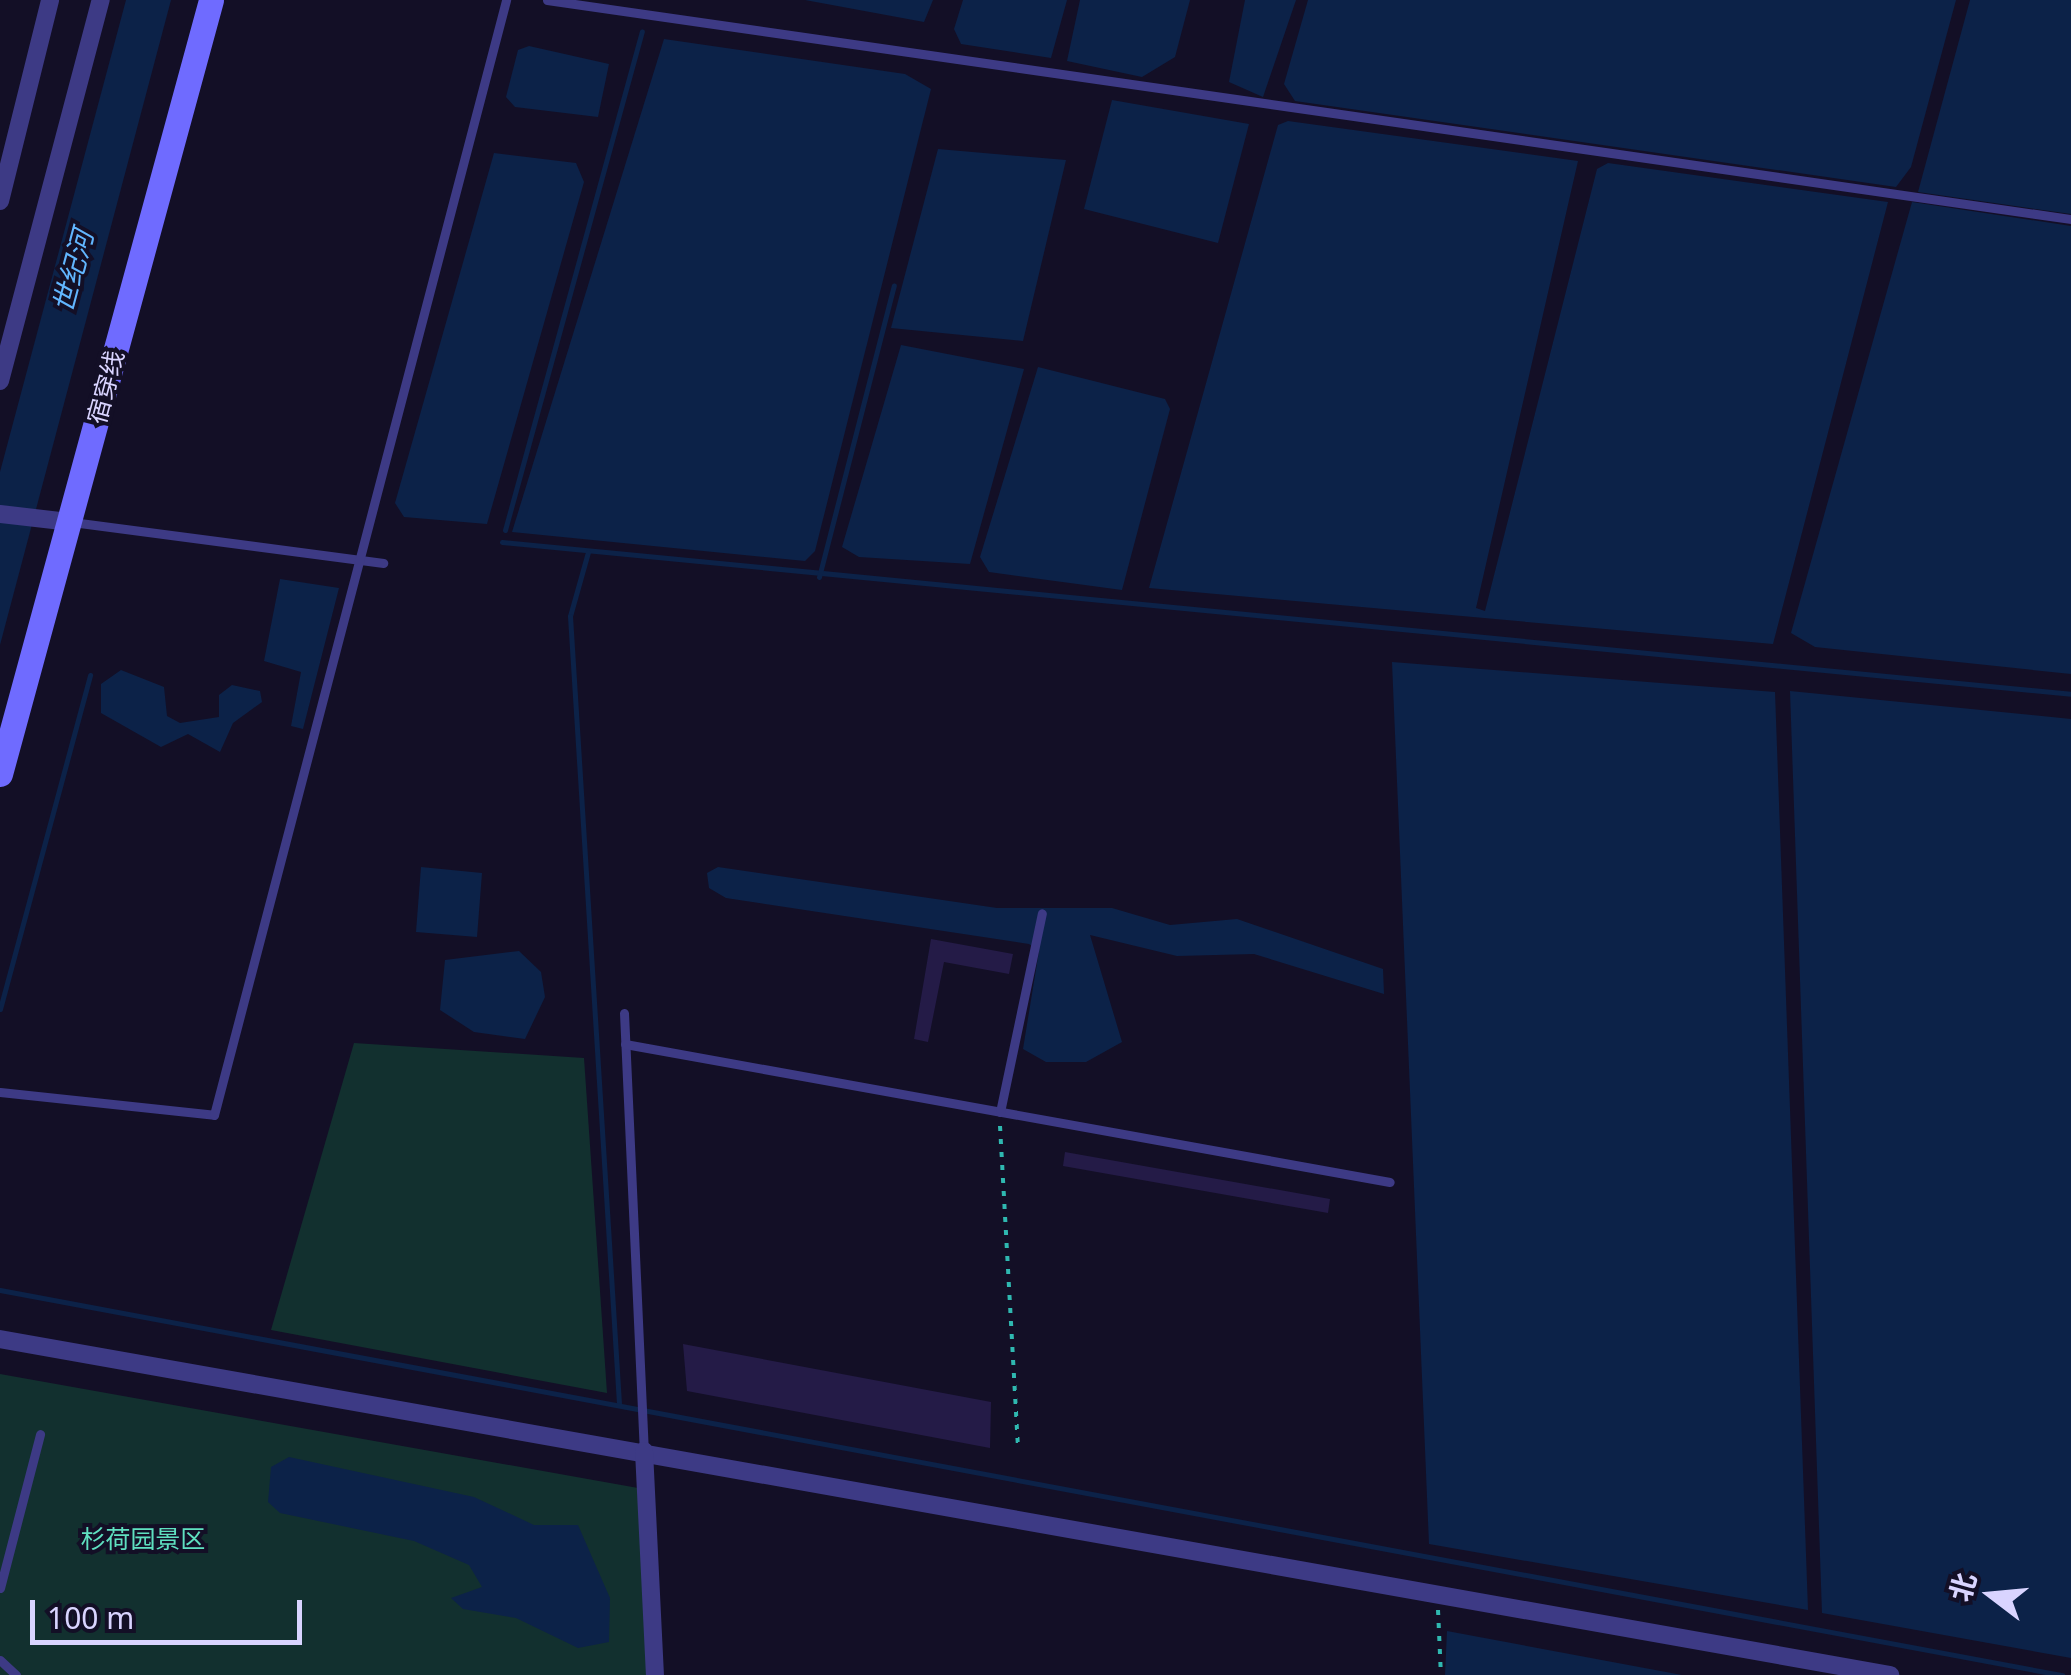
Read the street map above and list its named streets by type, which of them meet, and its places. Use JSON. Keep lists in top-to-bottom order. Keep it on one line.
{"streets":{"main road":["宿穿线"]},"water":["世纪河"],"parks":["杉荷园景区"],"scale_bar":"100 m","north":"left"}
